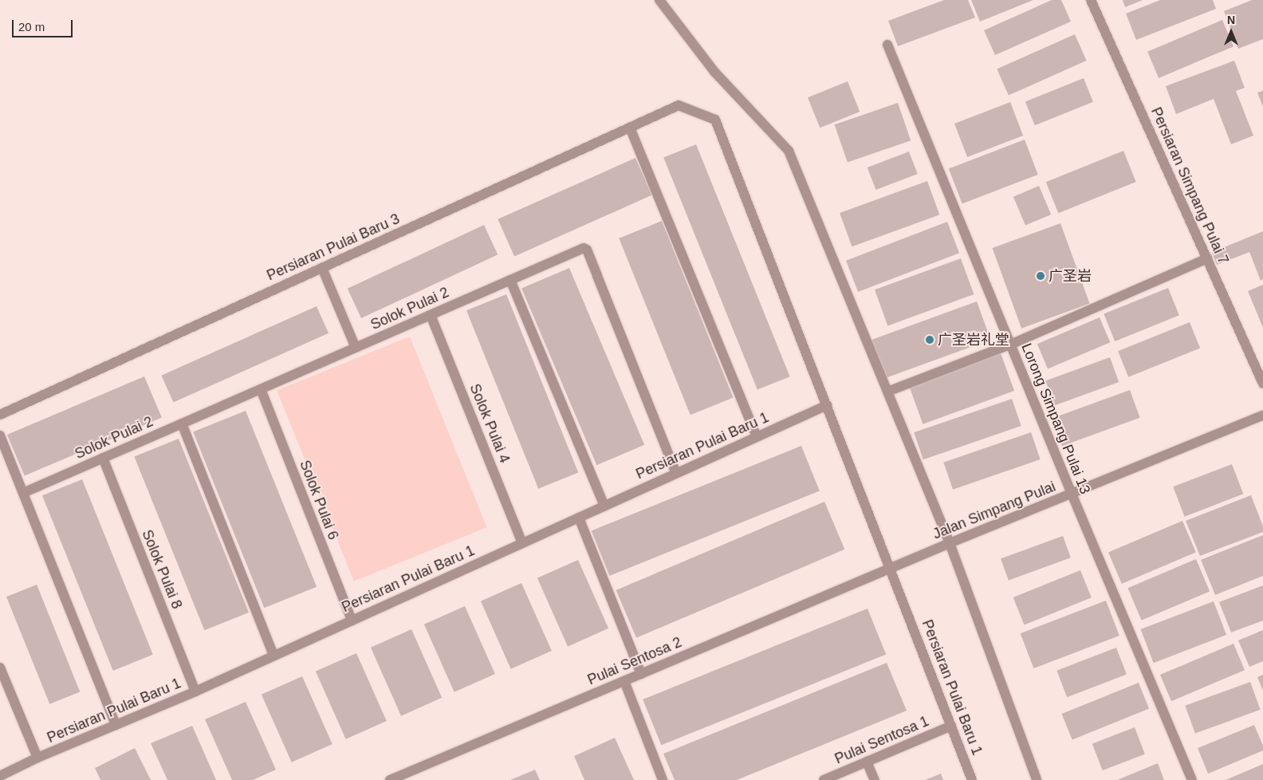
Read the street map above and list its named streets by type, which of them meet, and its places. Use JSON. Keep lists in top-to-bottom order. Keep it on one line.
{"streets":{"street":["Persiaran Simpang Pulai 7","Persiaran Pulai Baru 3","Solok Pulai 2","Lorong Simpang Pulai 13","Solok Pulai 4","Persiaran Pulai Baru 1","Solok Pulai 6","Jalan Simpang Pulai","Solok Pulai 8","Pulai Sentosa 2","Pulai Sentosa 1"]},"crossings":[["Persiaran Pulai Baru 3","Persiaran Pulai Baru 1"],["Solok Pulai 2","Solok Pulai 4"],["Solok Pulai 2","Persiaran Pulai Baru 1"],["Solok Pulai 2","Solok Pulai 6"],["Solok Pulai 2","Solok Pulai 8"],["Lorong Simpang Pulai 13","Jalan Simpang Pulai"],["Solok Pulai 4","Persiaran Pulai Baru 1"],["Persiaran Pulai Baru 1","Solok Pulai 6"],["Persiaran Pulai Baru 1","Jalan Simpang Pulai"],["Persiaran Pulai Baru 1","Solok Pulai 8"],["Persiaran Pulai Baru 1","Pulai Sentosa 2"],["Persiaran Pulai Baru 1","Pulai Sentosa 1"],["Jalan Simpang Pulai","Pulai Sentosa 2"]],"places":["广圣岩","广圣岩礼堂"],"scale_bar":"20 m","north":"top"}
